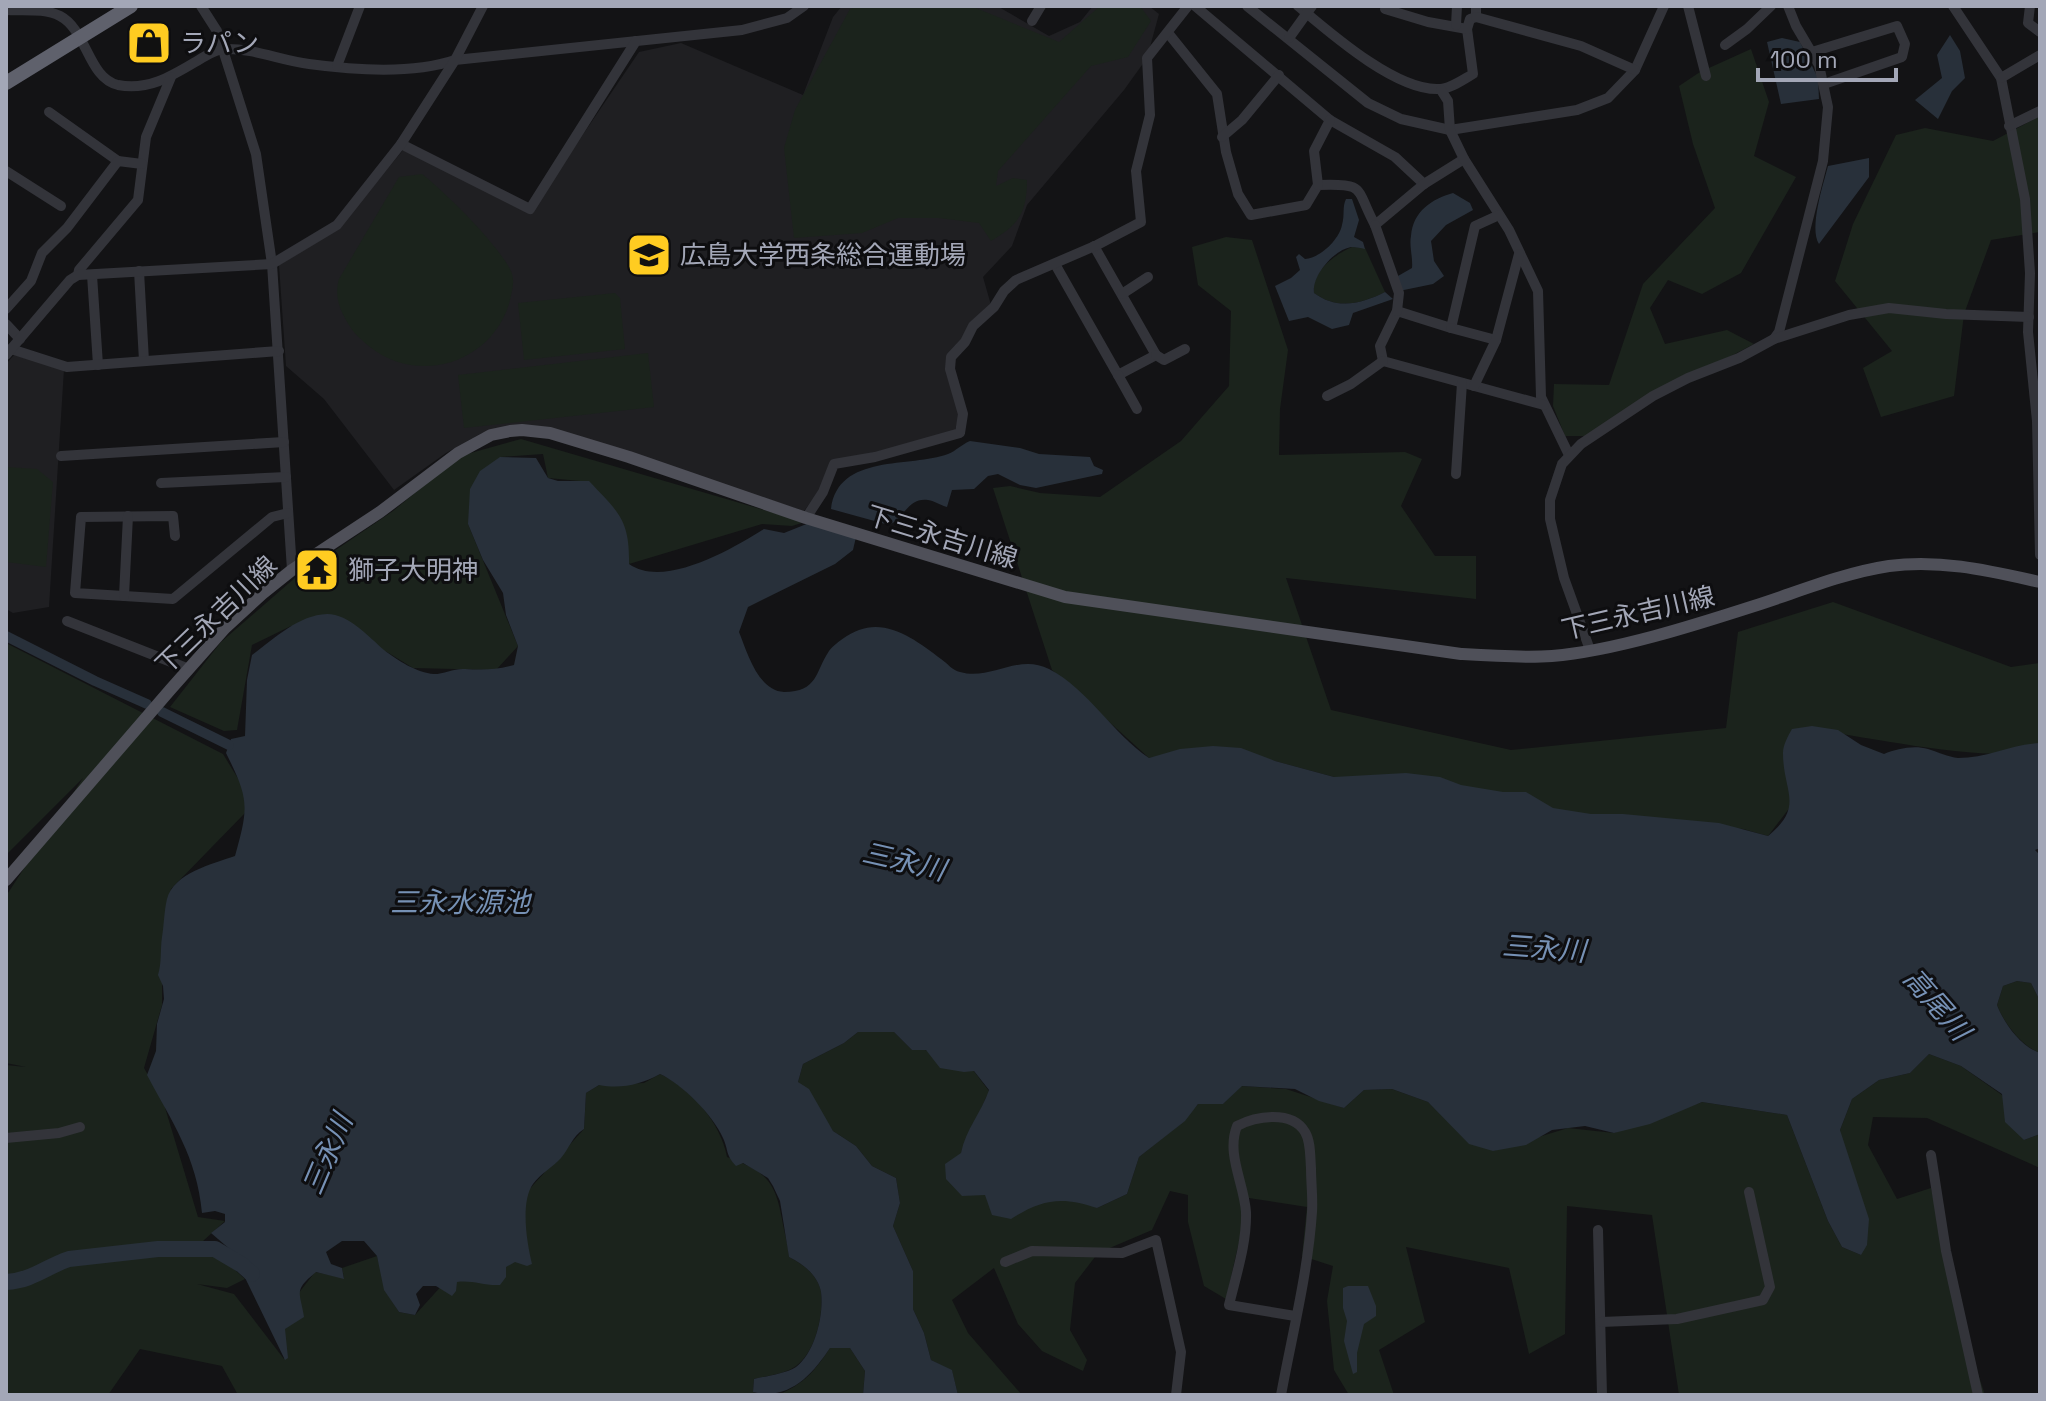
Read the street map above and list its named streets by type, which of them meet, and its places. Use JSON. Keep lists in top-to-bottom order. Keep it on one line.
{"streets":{"main road":["下三永吉川線"]},"water":["三永川","三永水源池","高尾川"],"places":{"shop":["ラパン"],"school or university":["広島大学西条総合運動場"],"temple":["獅子大明神"]},"scale_bar":"100 m"}
